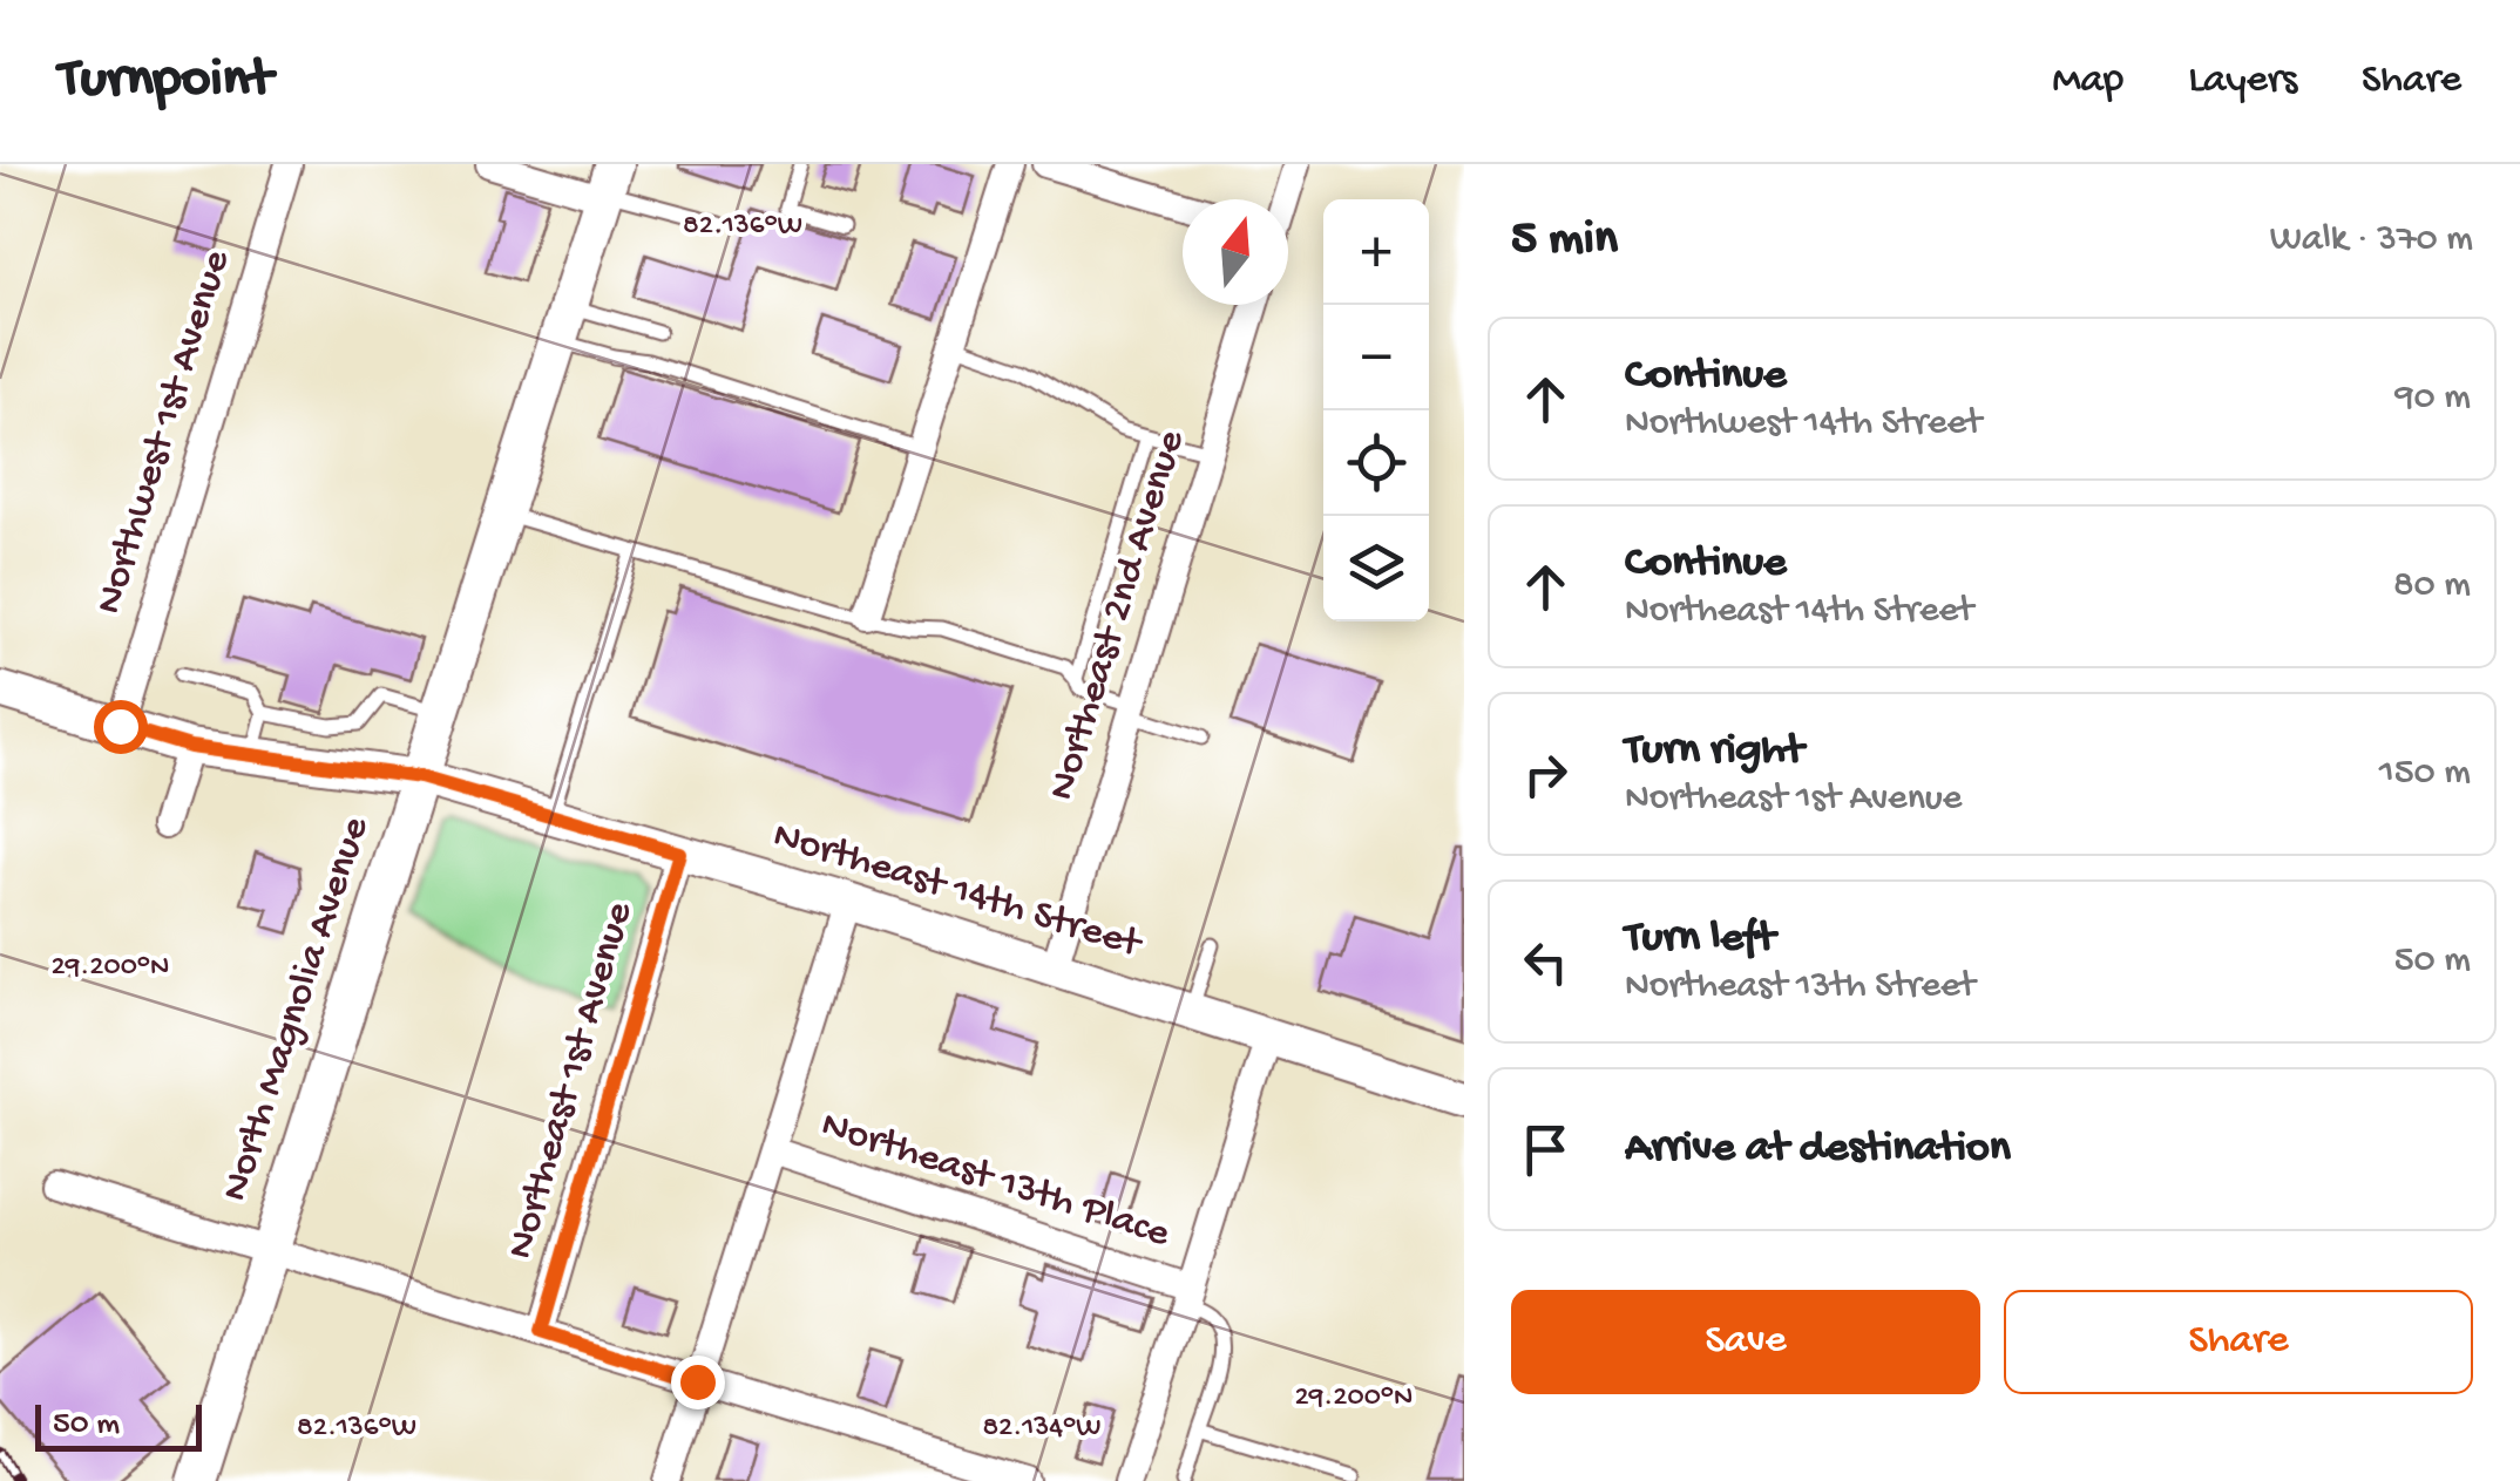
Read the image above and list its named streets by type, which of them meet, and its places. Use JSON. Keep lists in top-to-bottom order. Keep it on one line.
{"streets":{"main road":["North Magnolia Avenue"],"street":["Northwest 1st Avenue","Northeast 2nd Avenue","Northeast 14th Street","Northeast 1st Avenue","Northeast 13th Place"]},"crossings":[["Northwest 1st Avenue","Northeast 14th Street"],["Northeast 2nd Avenue","Northeast 14th Street"],["Northeast 14th Street","North Magnolia Avenue"],["Northeast 14th Street","Northeast 1st Avenue"]],"scale_bar":"50 m","north":"top","page":{"header":"Turnpoint","nav":["Map","Layers","Share"],"heading":["5 min","Walk · 370 m"],"map_buttons":["+","−"],"list":[["Continue","Northwest 14th Street","90 m"],["Continue","Northeast 14th Street","80 m"],["Turn right","Northeast 1st Avenue","150 m"],["Turn left","Northeast 13th Street","50 m"],"Arrive at destination"],"buttons":["Save","Share"],"scale":"50 m"},"coordinates":["82.136°W","29.200°N","82.134°W"]}
